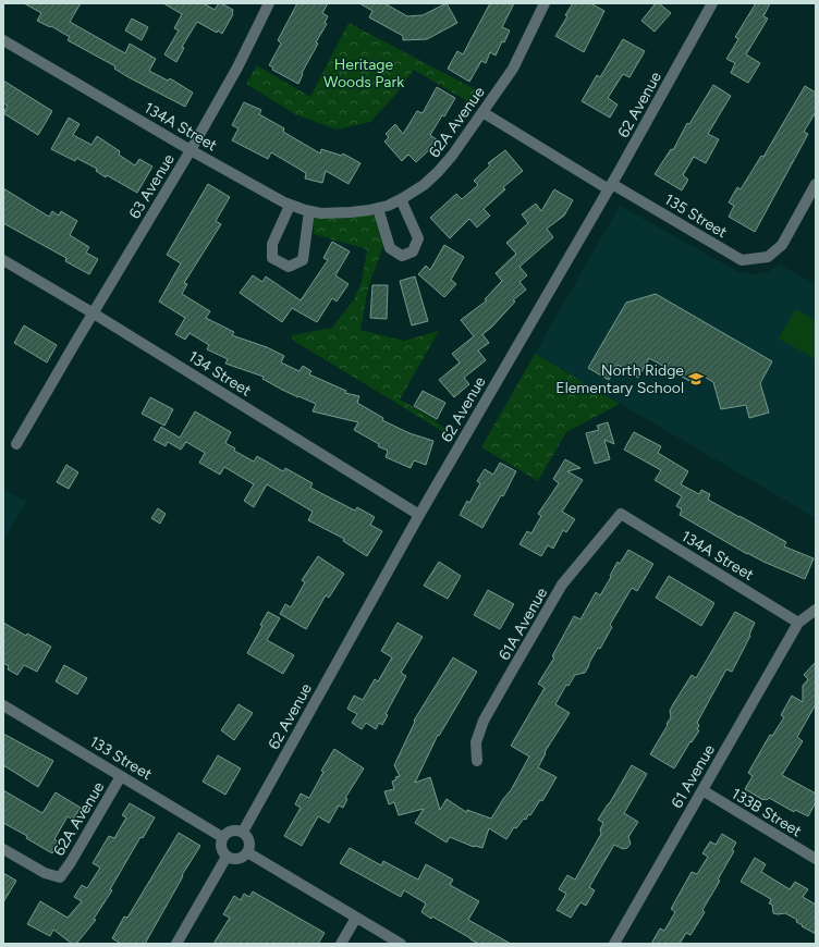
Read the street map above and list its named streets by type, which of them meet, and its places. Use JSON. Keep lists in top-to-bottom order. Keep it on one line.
{"streets":{"street":["62 Avenue","62A Avenue","134A Street","63 Avenue","135 Street","134 Street","61A Avenue","133 Street","61 Avenue","133B Street"]},"crossings":[["62 Avenue","135 Street"],["62 Avenue","134 Street"],["62 Avenue","133 Street"],["62A Avenue","134A Street"],["62A Avenue","135 Street"],["62A Avenue","133 Street"],["134A Street","63 Avenue"],["134A Street","61A Avenue"],["134A Street","61 Avenue"],["63 Avenue","134 Street"],["61 Avenue","133B Street"]],"parks":["Heritage Woods Park"],"places":{"school or university":["North Ridge Elementary School"]}}
